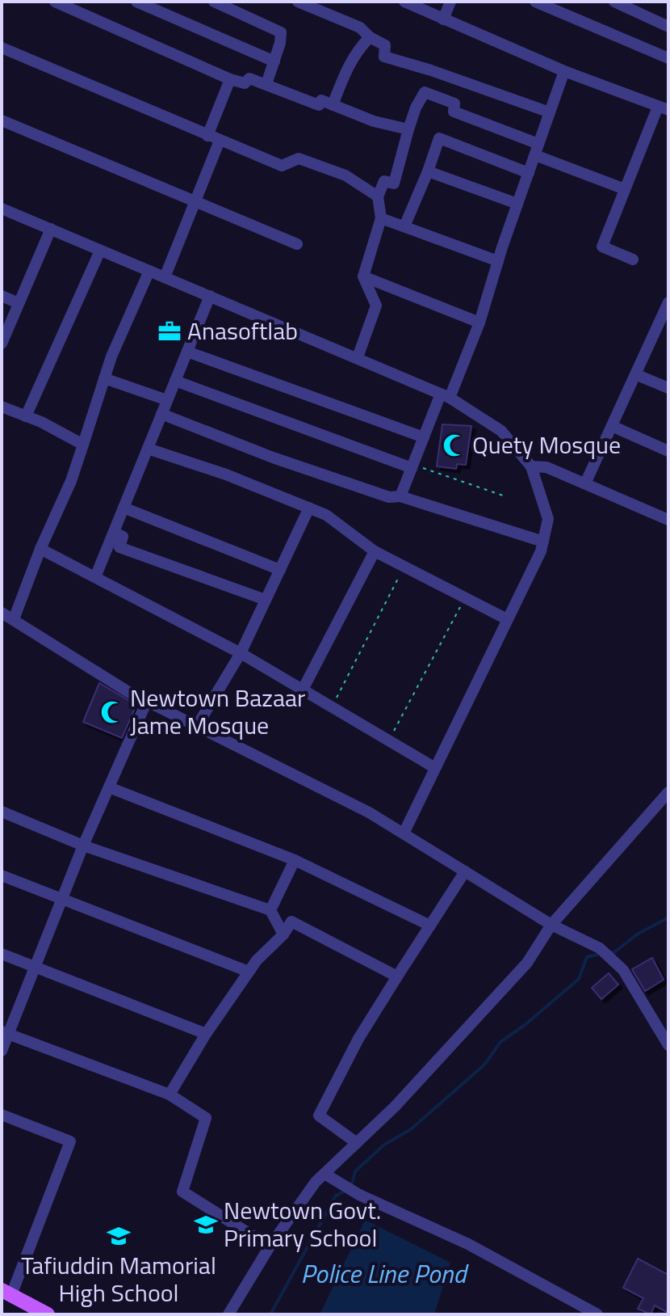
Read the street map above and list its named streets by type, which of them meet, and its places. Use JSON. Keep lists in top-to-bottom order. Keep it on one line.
{"water":["Police Line Pond"],"places":{"office":["Anasoftlab"],"mosque":["Quety Mosque","Newtown Bazaar Jame Mosque"],"school or university":["Newtown Govt. Primary School","Tafiuddin Mamorial High School"]}}
